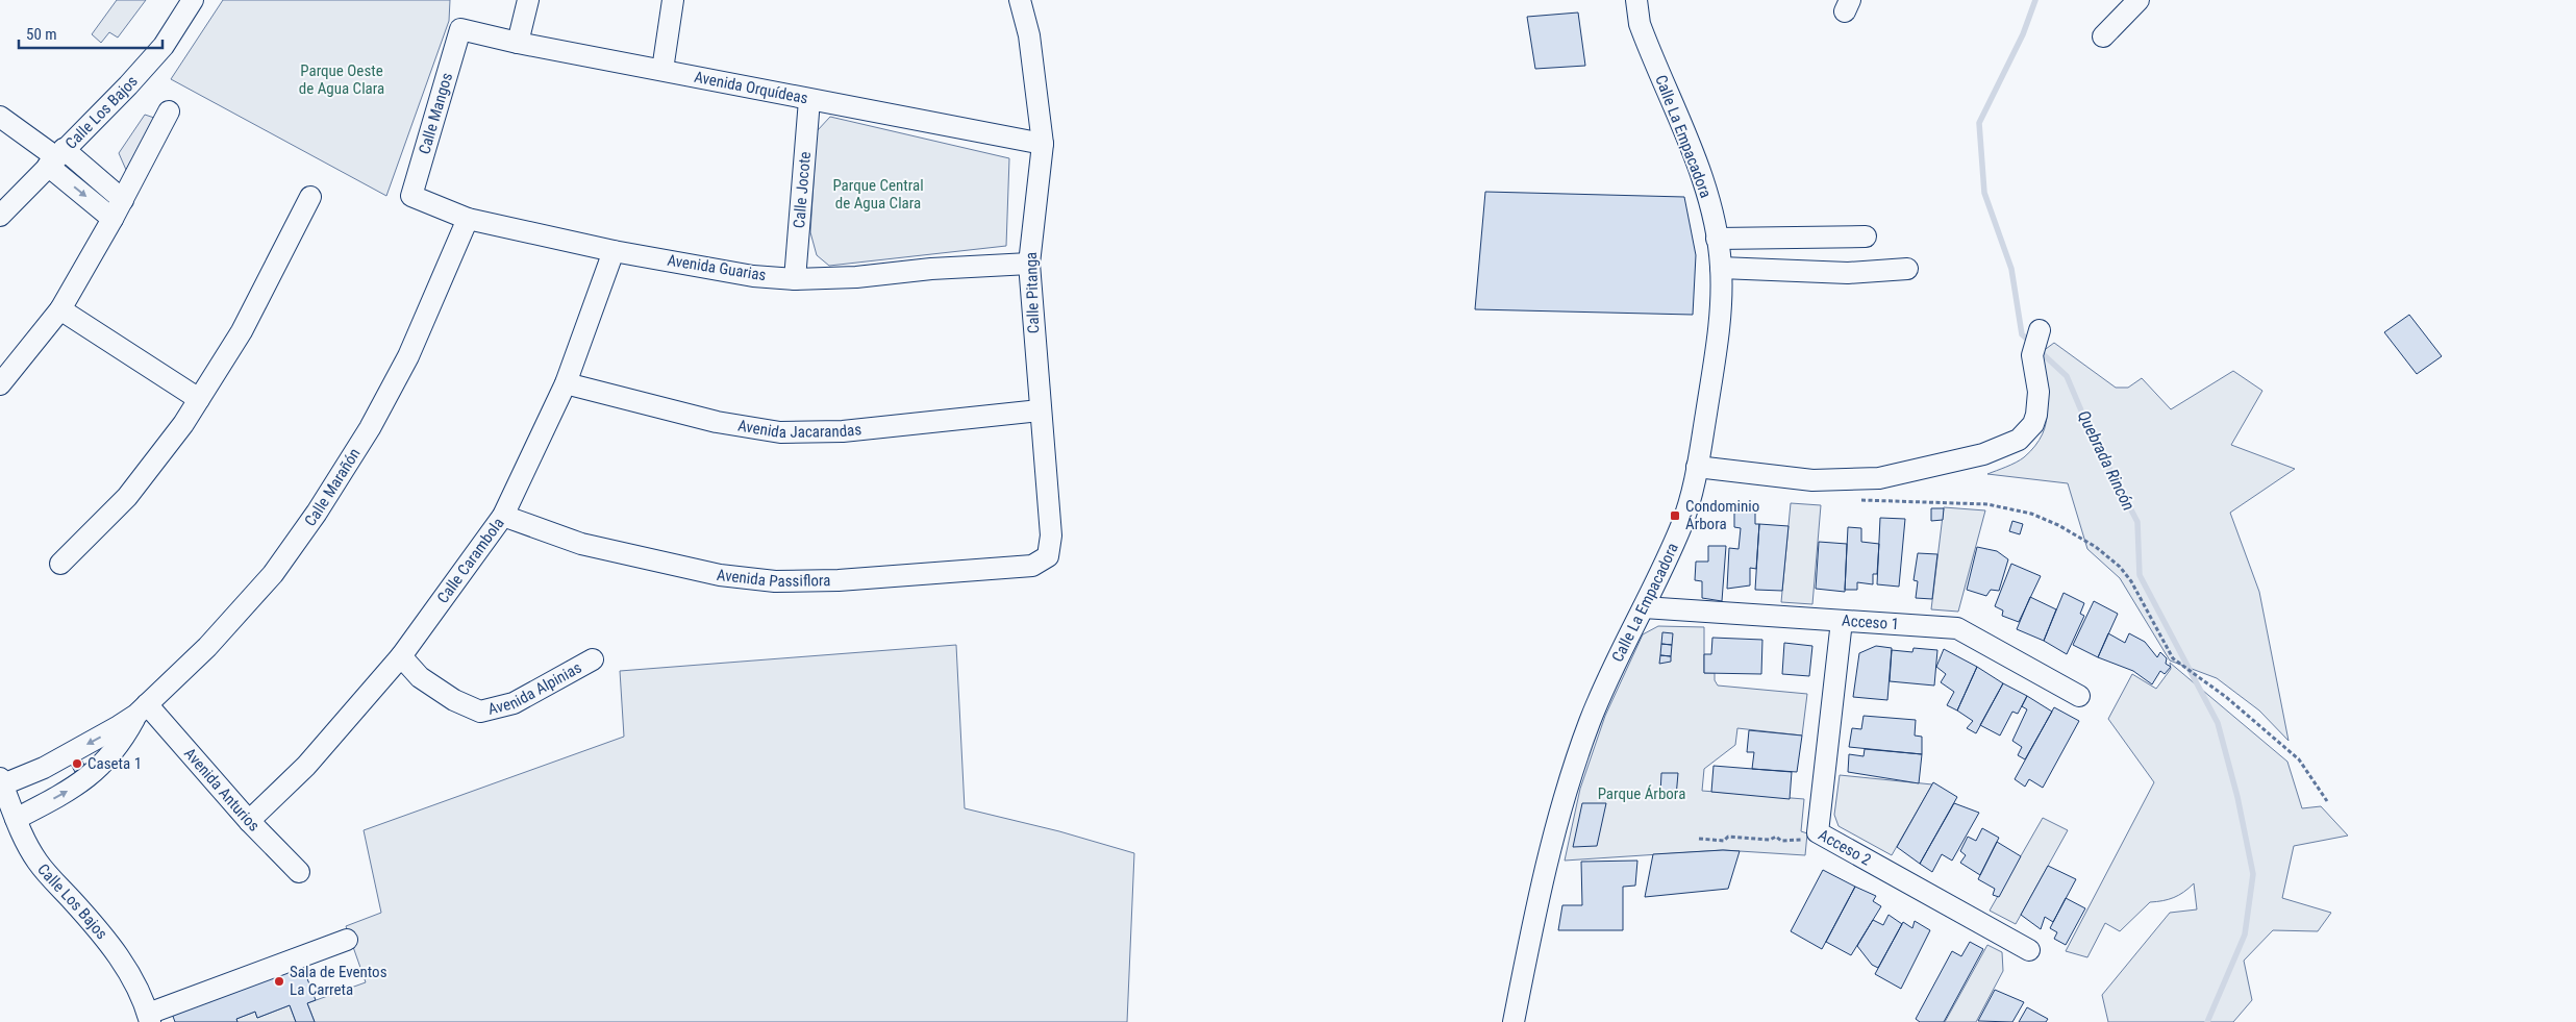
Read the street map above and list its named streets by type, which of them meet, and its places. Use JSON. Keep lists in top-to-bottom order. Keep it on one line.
{"streets":{"street":["Avenida Orquídeas","Calle Los Bajos","Calle Mangos","Calle La Empacadora","Calle Jocote","Avenida Guarias","Calle Pitanga","Avenida Jacarandas","Calle Marañón","Calle Carambola","Avenida Passiflora","Acceso 1","Avenida Alpinias","Avenida Anturios","Acceso 2"]},"crossings":[["Avenida Orquídeas","Calle Mangos"],["Avenida Orquídeas","Calle Jocote"],["Avenida Orquídeas","Calle Pitanga"],["Calle Los Bajos","Calle Marañón"],["Calle Mangos","Avenida Guarias"],["Calle La Empacadora","Acceso 1"],["Calle Jocote","Avenida Guarias"],["Avenida Guarias","Calle Pitanga"],["Avenida Guarias","Calle Marañón"],["Avenida Guarias","Calle Carambola"],["Calle Pitanga","Avenida Jacarandas"],["Calle Pitanga","Avenida Passiflora"],["Avenida Jacarandas","Calle Carambola"],["Calle Marañón","Avenida Anturios"],["Calle Carambola","Avenida Passiflora"],["Calle Carambola","Avenida Alpinias"],["Calle Carambola","Avenida Anturios"],["Acceso 1","Acceso 2"]],"water":["Quebrada Rincón"],"parks":["Parque Oeste de Agua Clara","Parque Central de Agua Clara","Parque Árbora"],"places":{"transit":["Condominio Árbora"],"other":["Caseta 1","Sala de Eventos La Carreta"]},"scale_bar":"50 m"}
